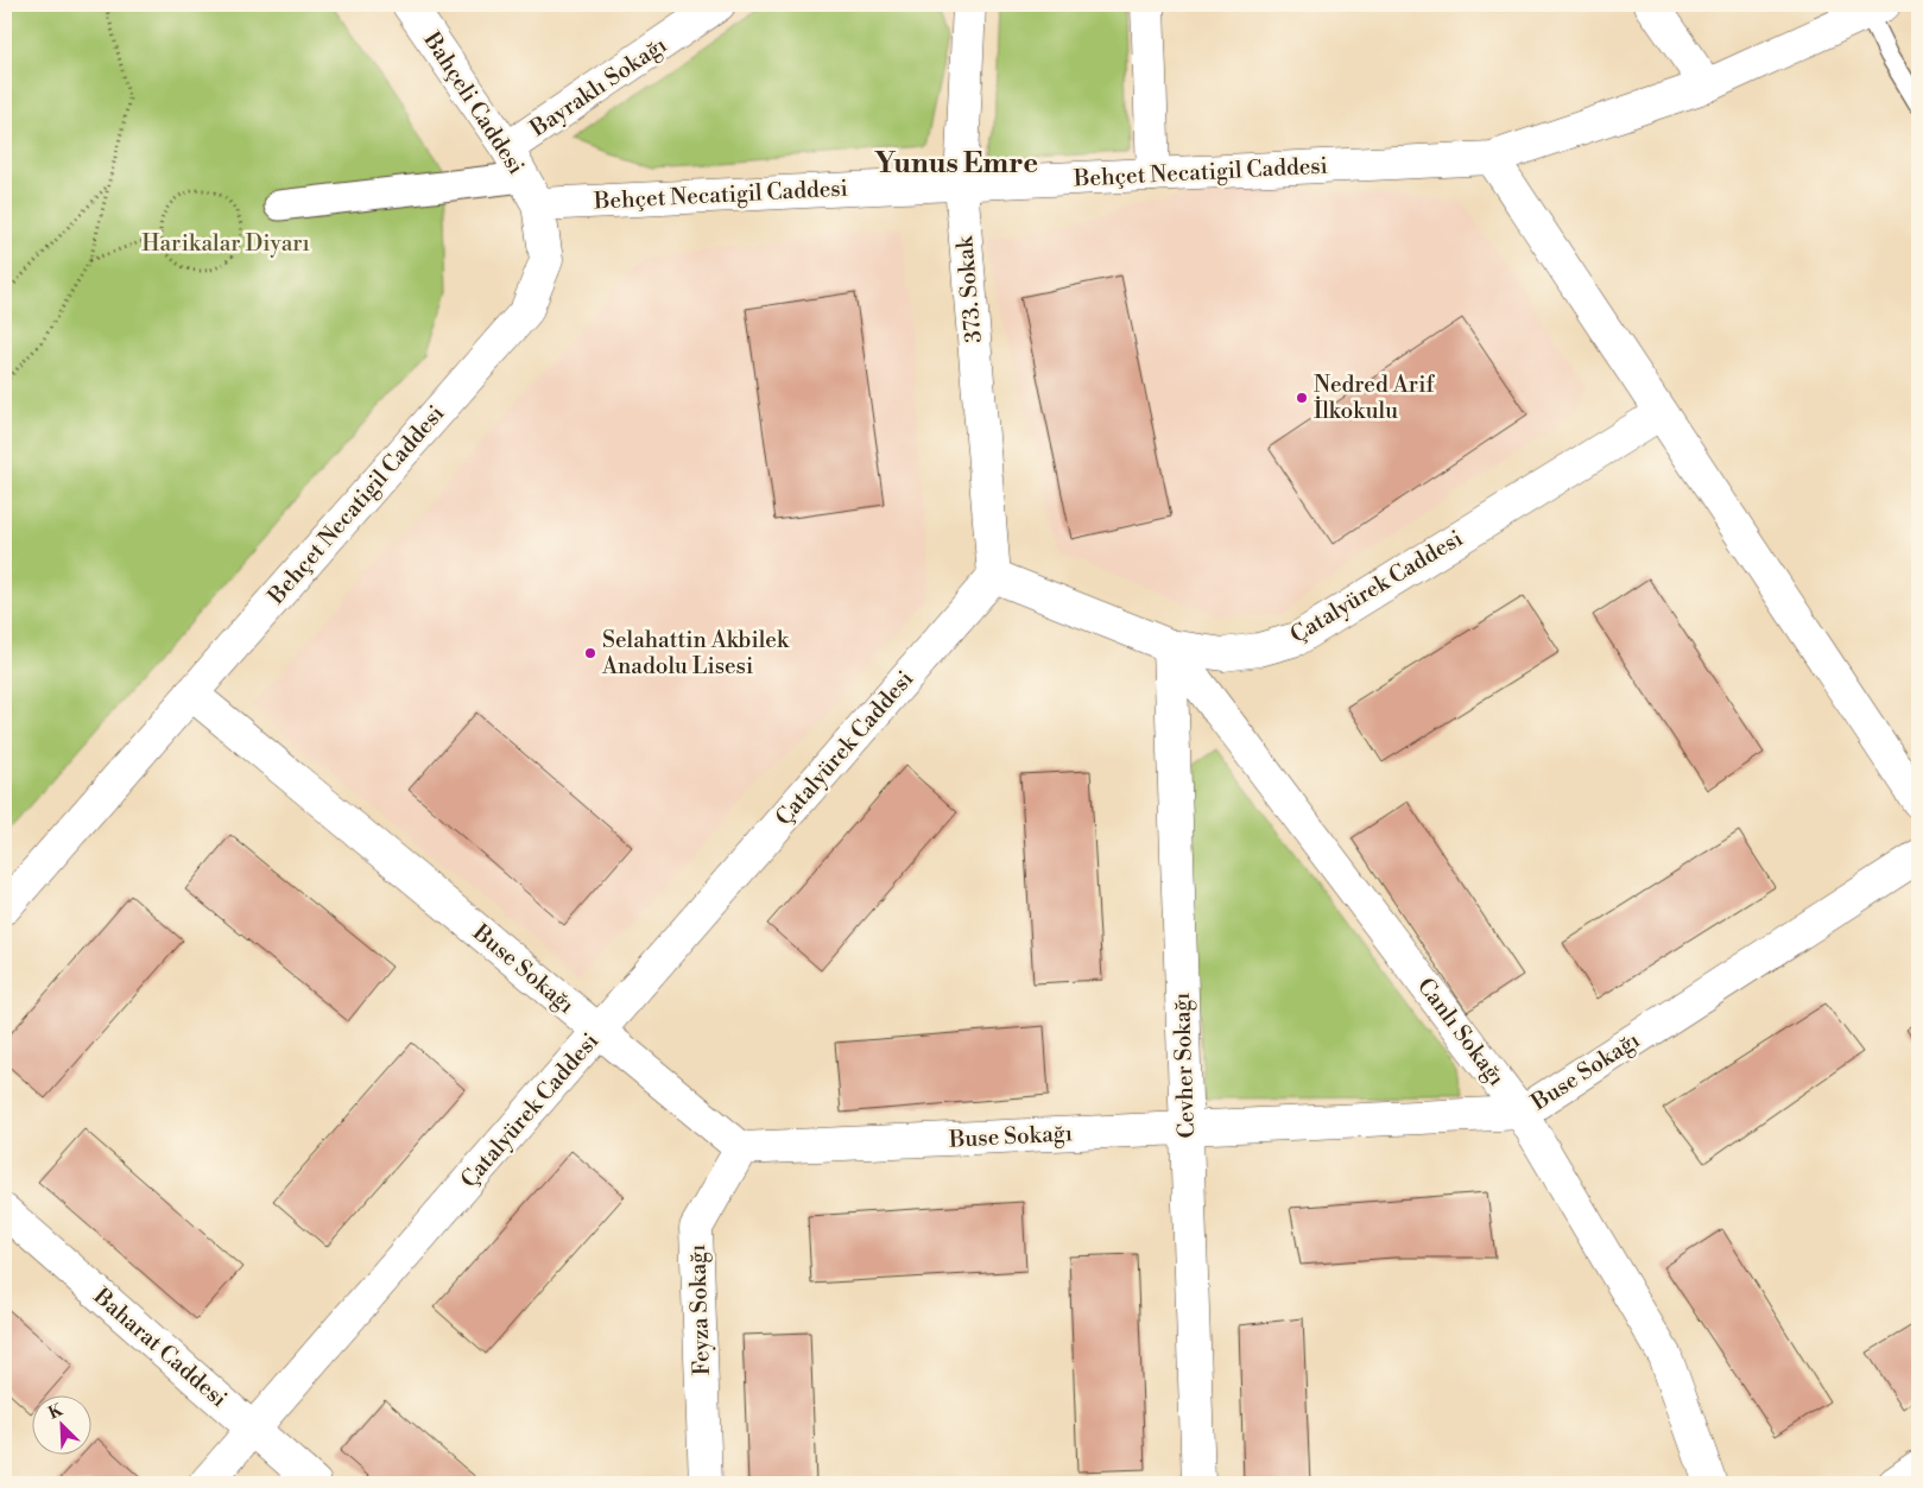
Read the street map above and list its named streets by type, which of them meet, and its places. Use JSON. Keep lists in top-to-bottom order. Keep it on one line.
{"streets":{"street":["Bayraklı Sokağı","Bahçeli Caddesi","Behçet Necatigil Caddesi","373. Sokak","Çatalyürek Caddesi","Buse Sokağı","Canlı Sokağı","Cevher Sokağı","Feyza Sokağı","Baharat Caddesi"]},"crossings":[["Bayraklı Sokağı","Bahçeli Caddesi"],["Bahçeli Caddesi","Behçet Necatigil Caddesi"],["Behçet Necatigil Caddesi","373. Sokak"],["Behçet Necatigil Caddesi","Buse Sokağı"],["373. Sokak","Çatalyürek Caddesi"],["Çatalyürek Caddesi","Buse Sokağı"],["Çatalyürek Caddesi","Canlı Sokağı"],["Çatalyürek Caddesi","Cevher Sokağı"],["Çatalyürek Caddesi","Baharat Caddesi"],["Buse Sokağı","Canlı Sokağı"],["Buse Sokağı","Cevher Sokağı"],["Buse Sokağı","Feyza Sokağı"],["Canlı Sokağı","Cevher Sokağı"]],"districts":["Yunus Emre"],"parks":["Harikalar Diyarı"],"places":["Nedred Arif İlkokulu","Selahattin Akbilek Anadolu Lisesi"],"north":"top left"}
